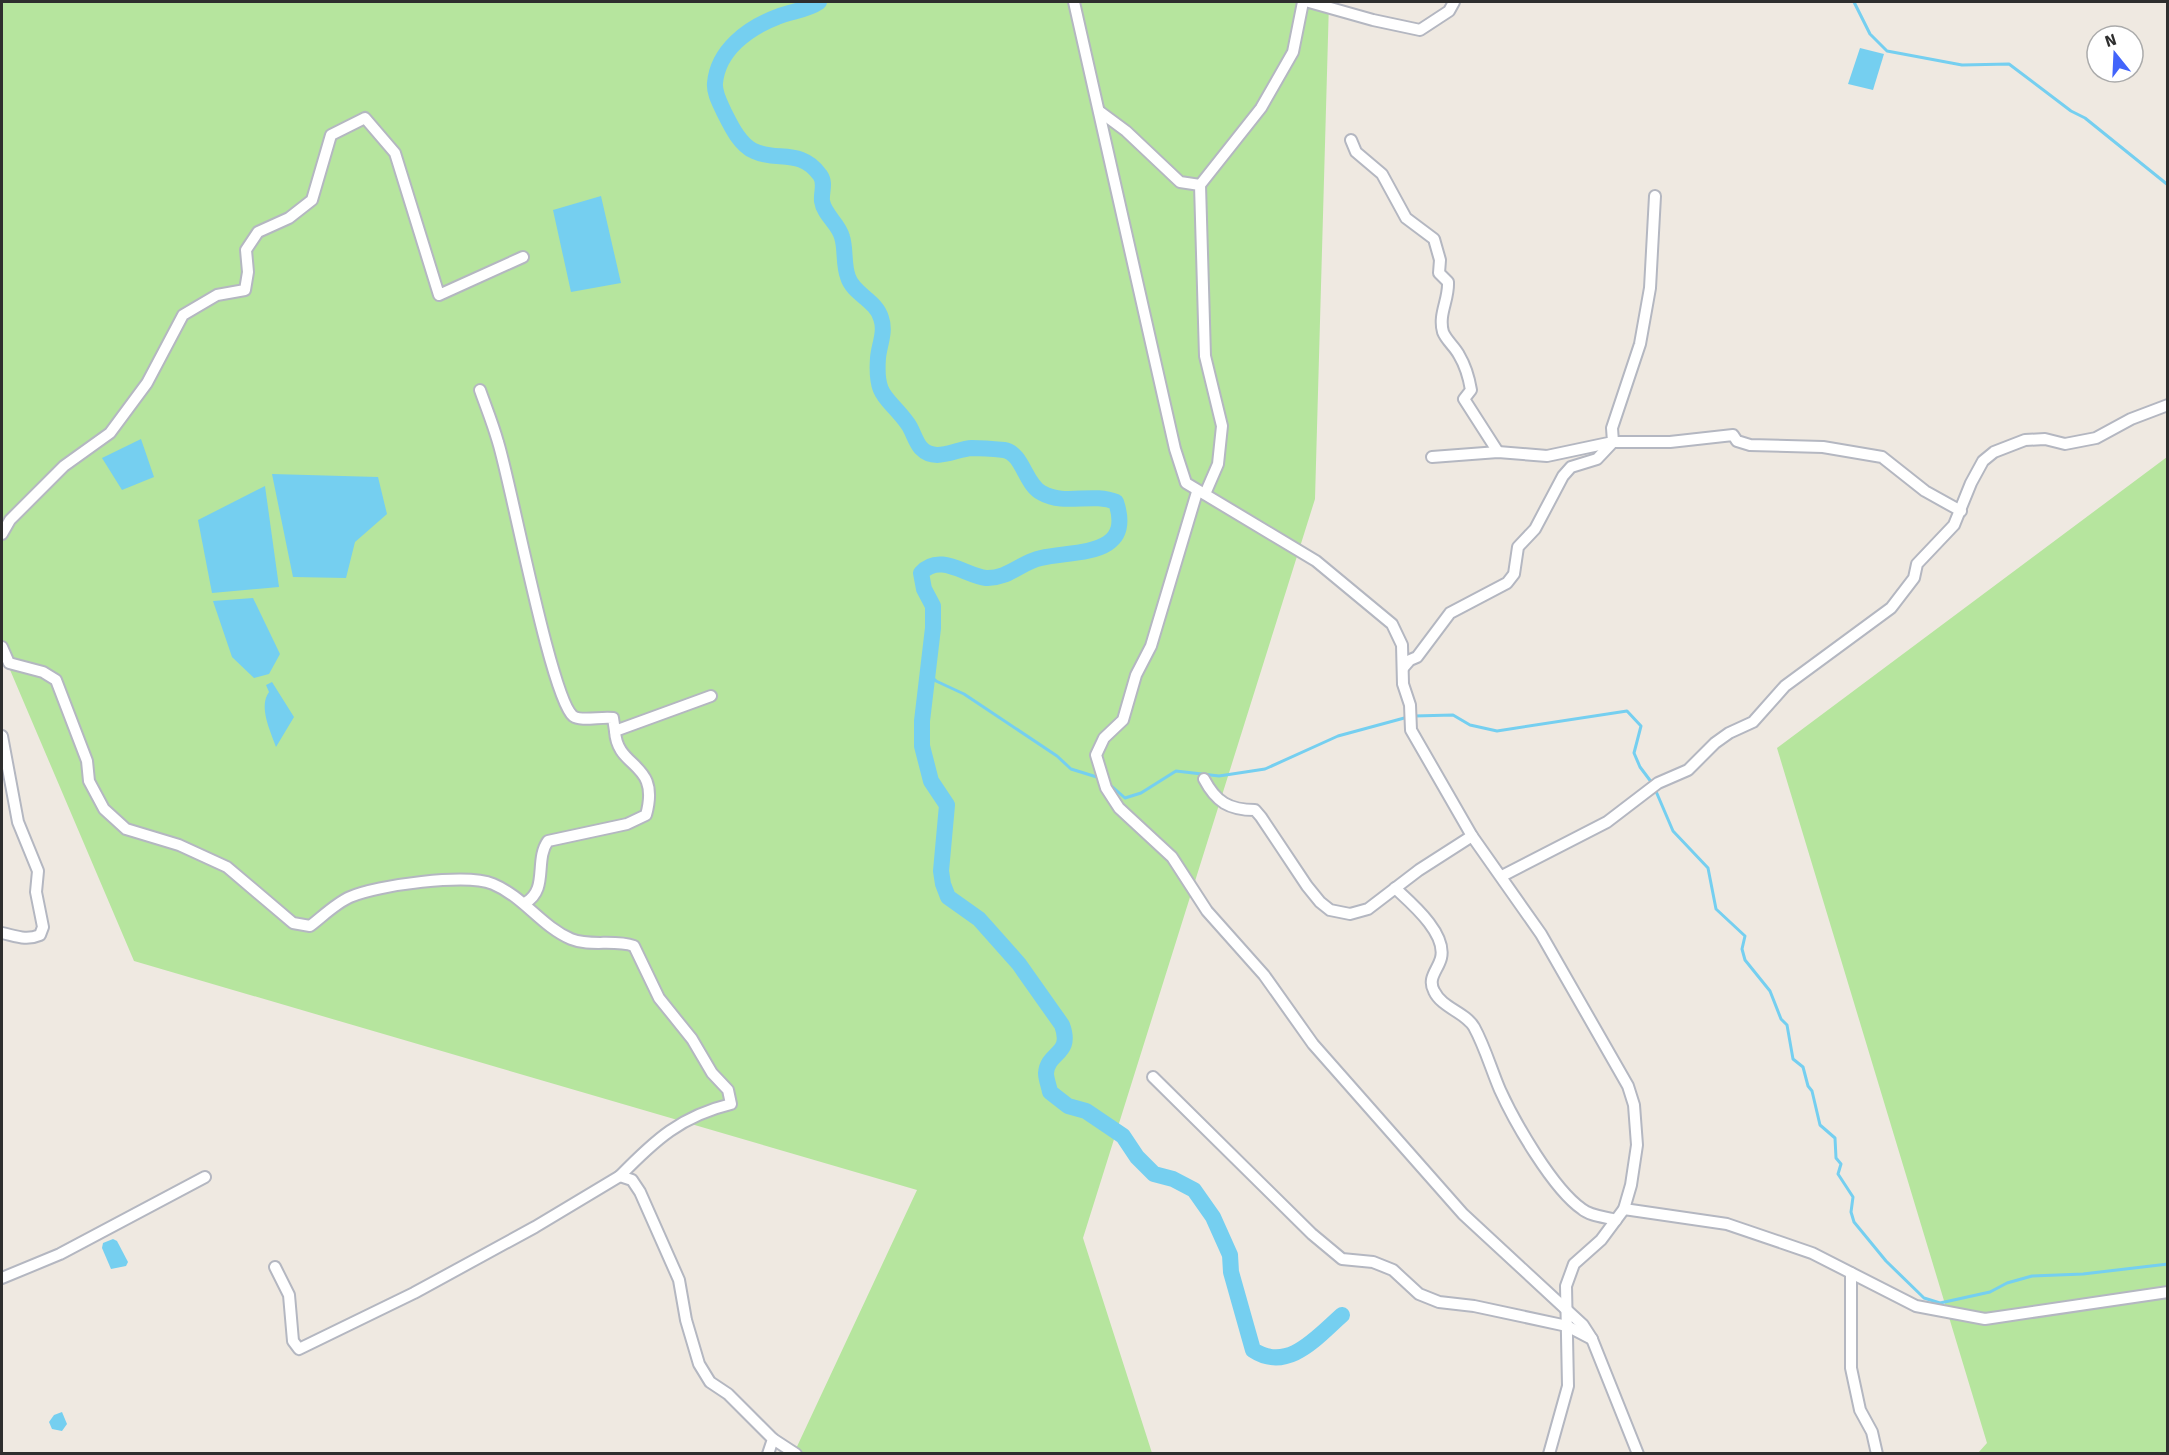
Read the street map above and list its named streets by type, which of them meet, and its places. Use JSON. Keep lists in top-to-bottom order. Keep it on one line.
{"north":"top"}
